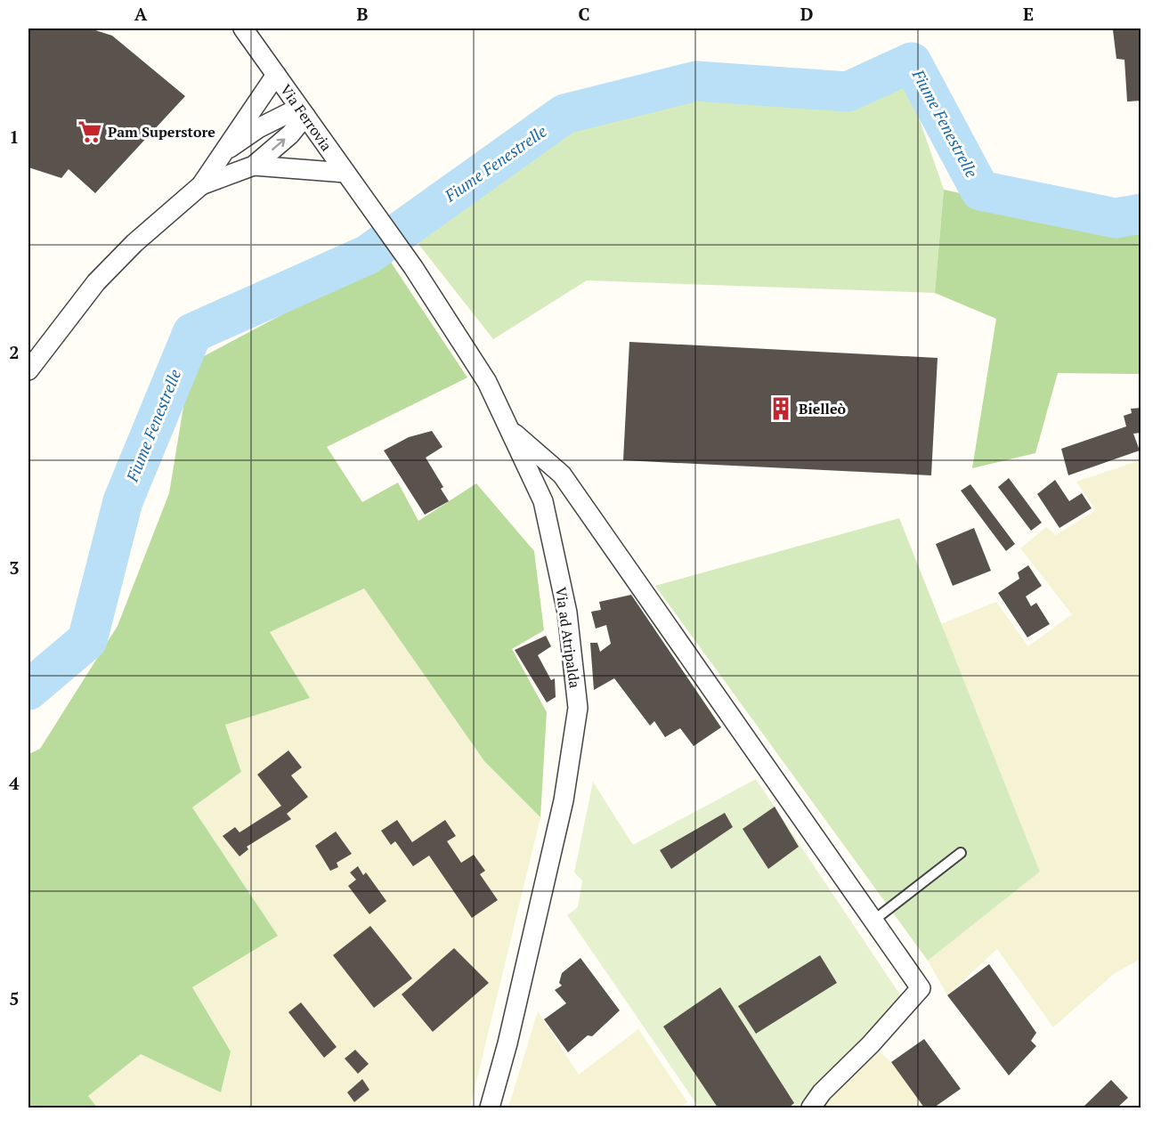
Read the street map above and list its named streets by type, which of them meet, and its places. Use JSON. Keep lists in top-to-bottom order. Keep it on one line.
{"streets":{"street":["Via Ferrovia","Via ad Atripalda"]},"crossings":[["Via Ferrovia","Via ad Atripalda"]],"water":["Fiume Fenestrelle"],"places":{"supermarket":["Pam Superstore"],"building":["Bielleò"]},"grid":{"columns":["A","B","C","D","E"],"rows":["1","2","3","4","5"]}}
